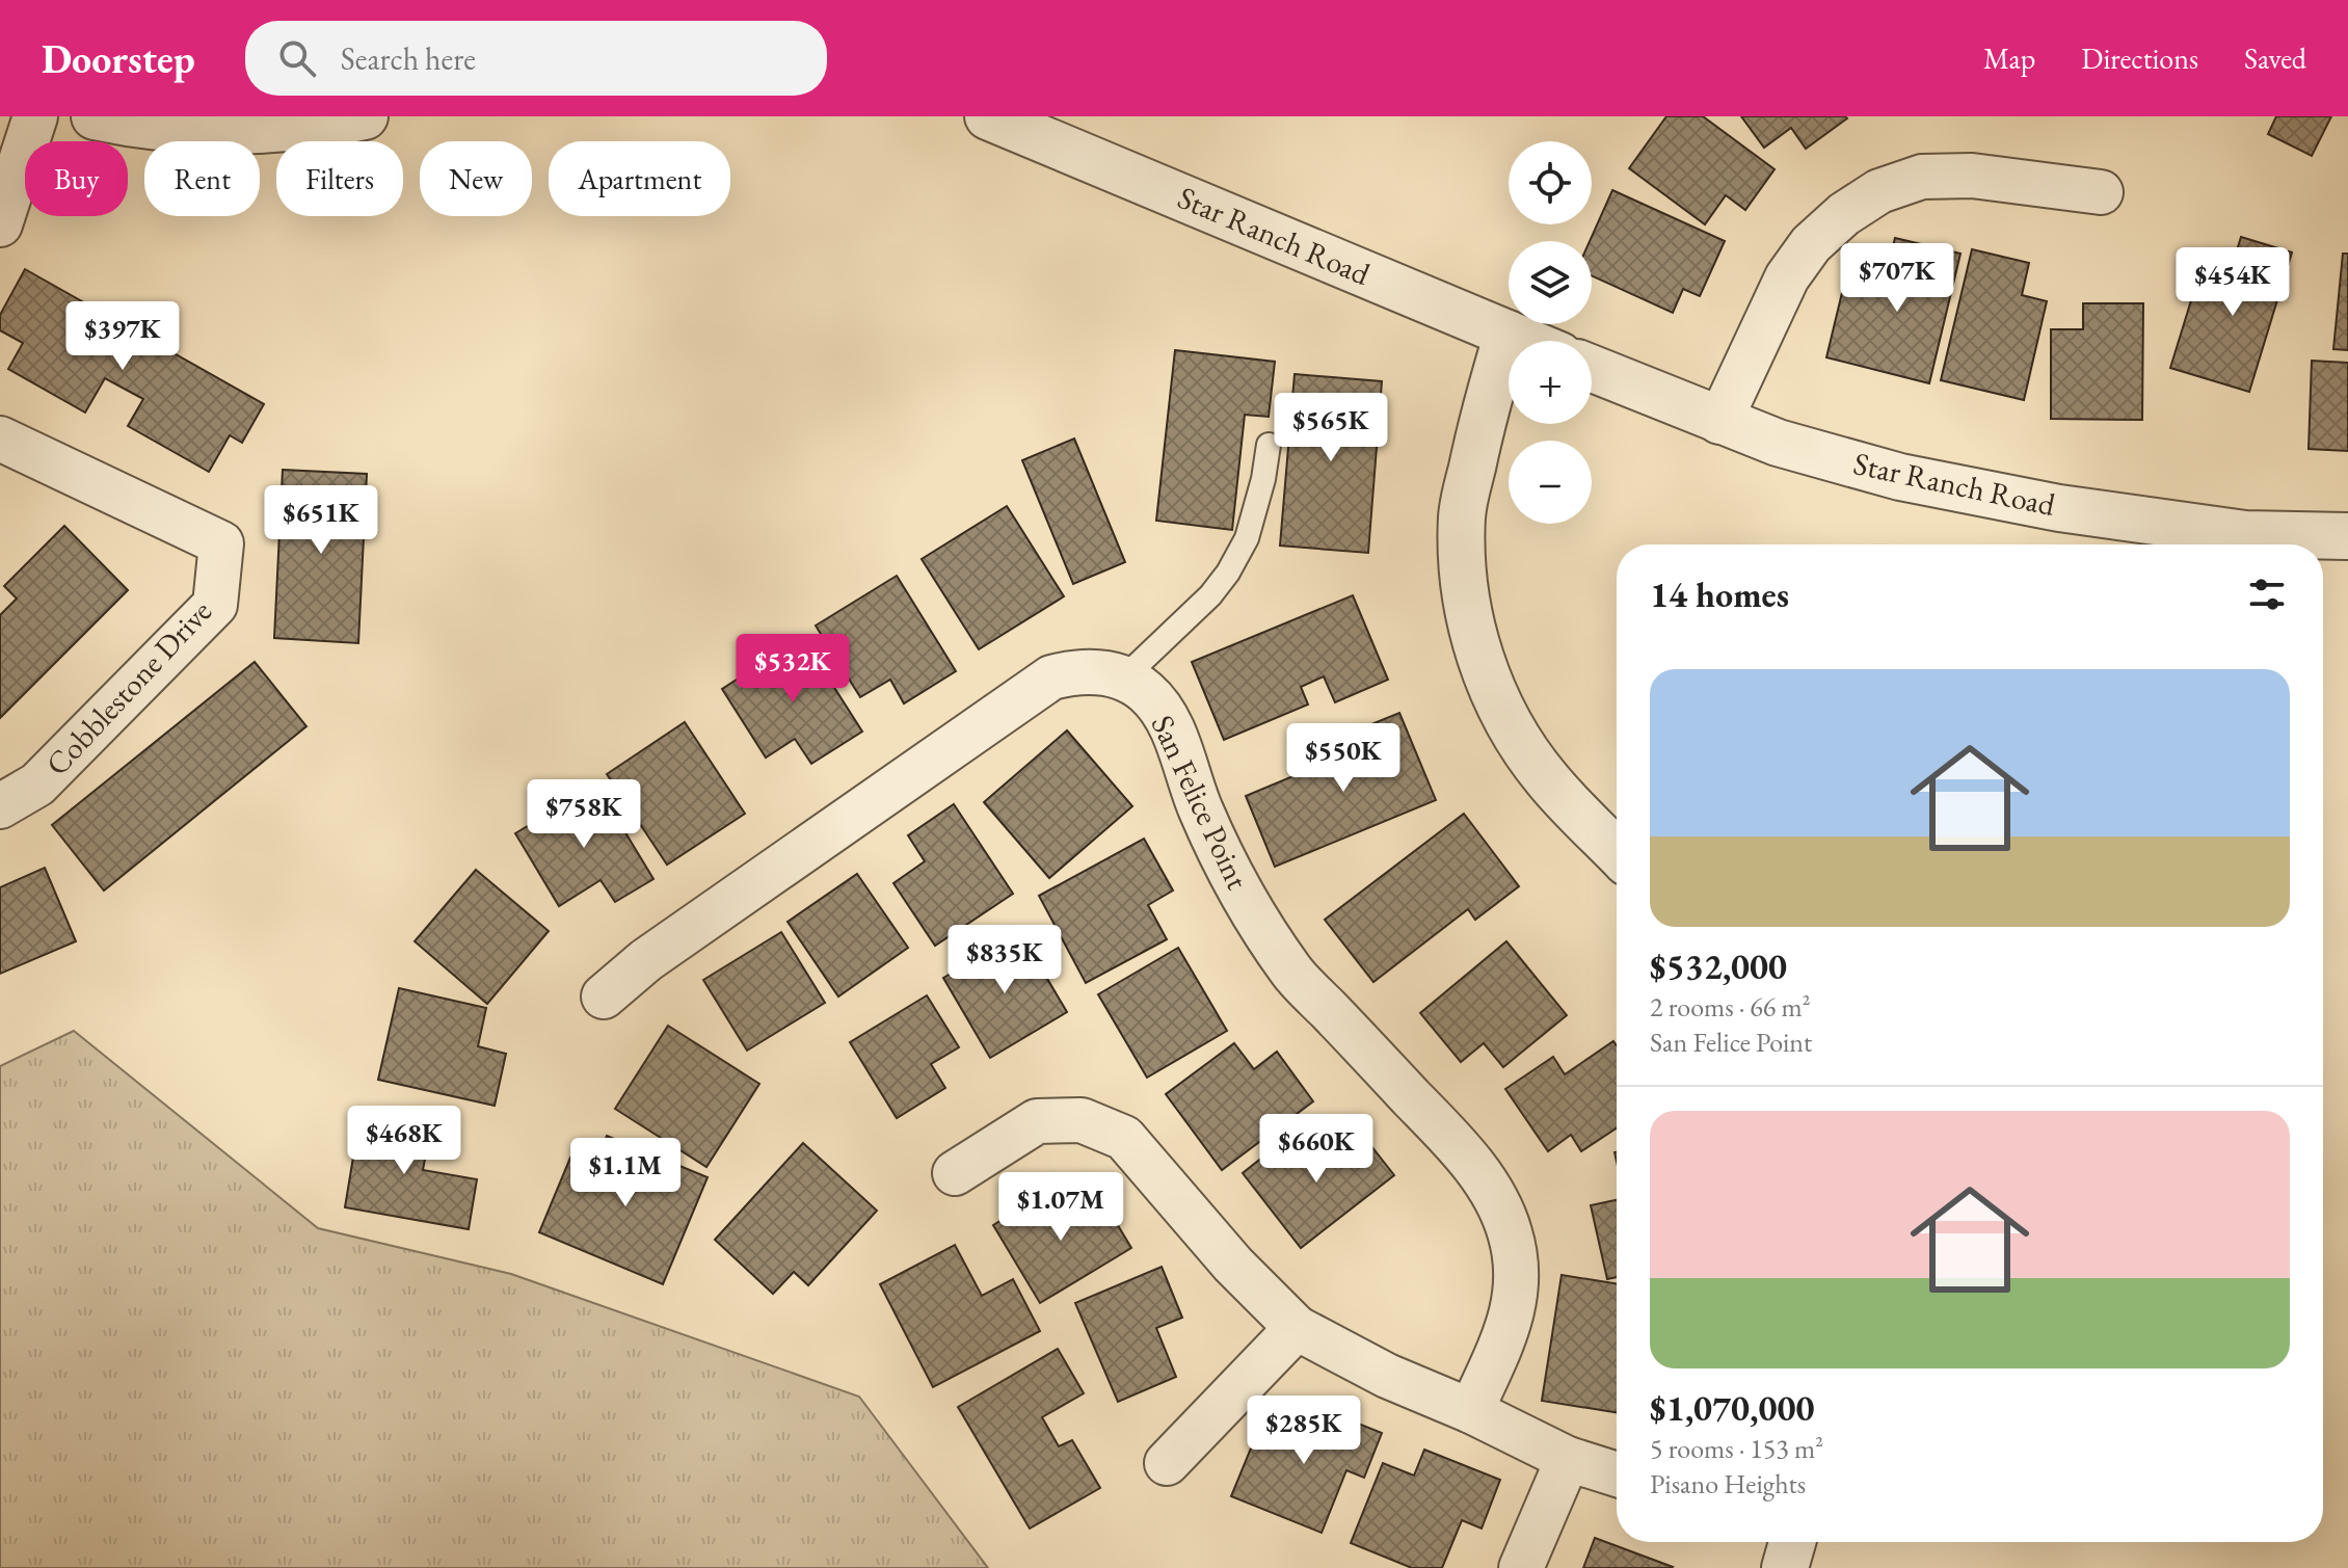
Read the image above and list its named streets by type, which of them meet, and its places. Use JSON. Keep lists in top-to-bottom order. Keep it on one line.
{"streets":{"street":["Star Ranch Road","Cobblestone Drive","San Felice Point"]},"page":{"header":"Doorstep","search":"Search here","nav":["Map","Directions","Saved"],"map_buttons":["+","−"],"chip":["Buy","Rent","Filters","New","Apartment"],"price":["$707K","$454K","$397K","$565K","$651K","$532K","$550K","$758K","$835K","$468K","$660K","$1.1M","$1.07M","$285K"],"heading":"14 homes","list":[{"name":"$532,000","note":"2 rooms · 66 m² · San Felice Point"},{"name":"$1,070,000","note":"5 rooms · 153 m² · Pisano Heights"}]}}
